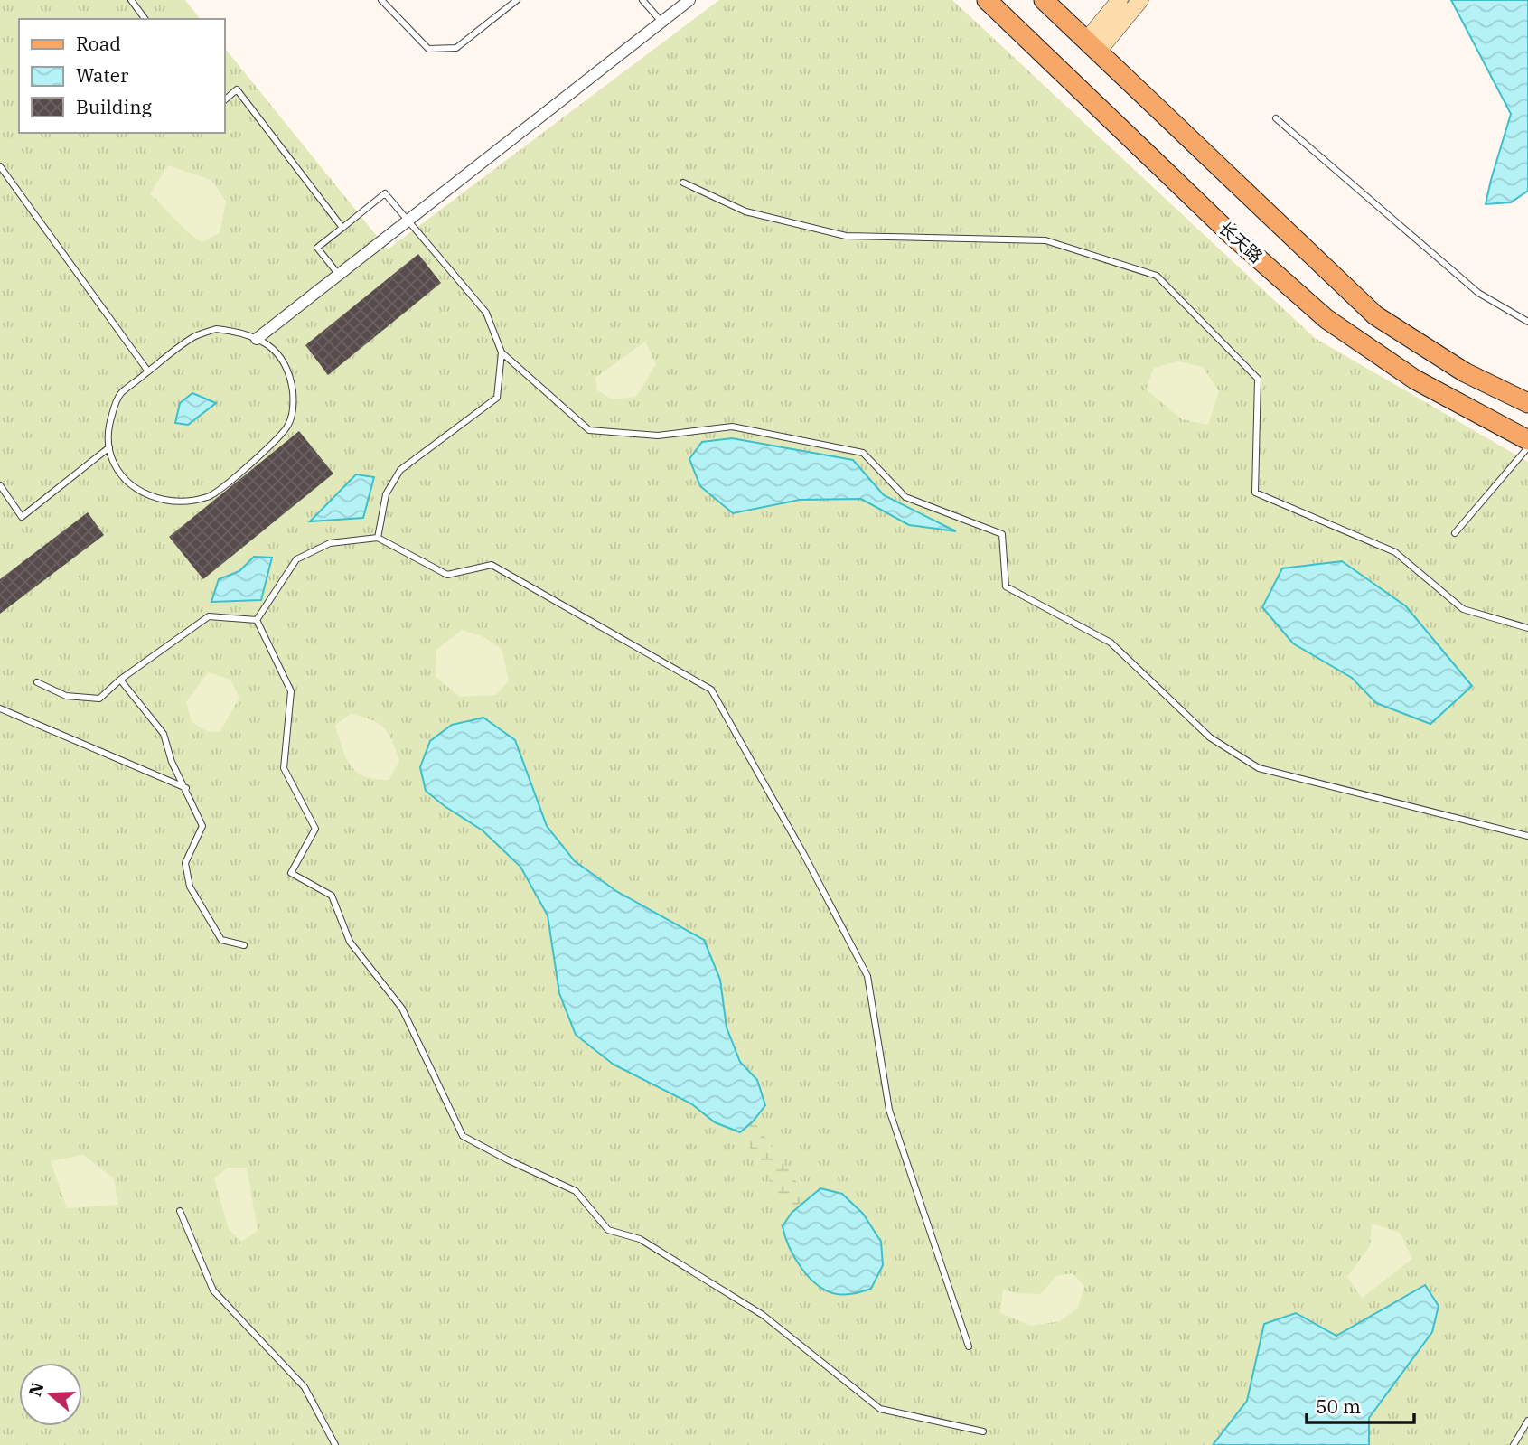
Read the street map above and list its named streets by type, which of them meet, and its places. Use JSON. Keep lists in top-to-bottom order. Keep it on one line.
{"streets":{"main road":["长天路"]},"legend":["Road","Water","Building"],"scale_bar":"50 m","north":"left"}
